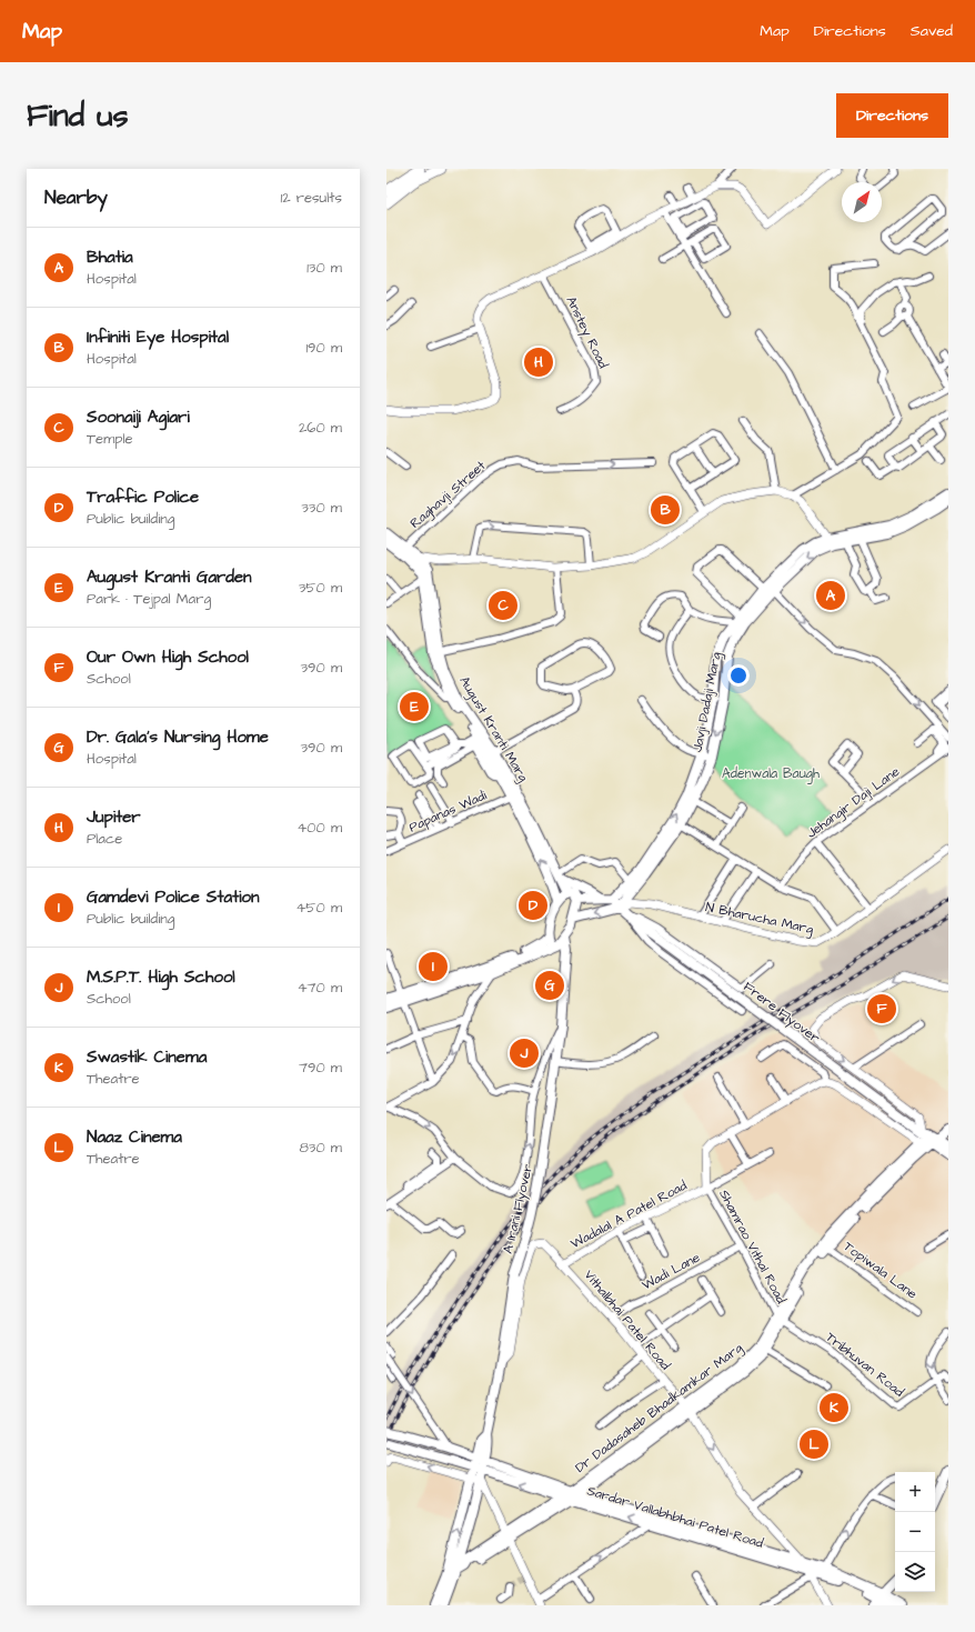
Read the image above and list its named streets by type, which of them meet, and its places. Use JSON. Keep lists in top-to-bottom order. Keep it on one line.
{"streets":{"main road":["Javji Dadaji Marg","August Kranti Marg","Frere Flyover","A Irani Flyover","Dr Dadasaheb Bhadkamkar Marg","Sardar Vallabhbhai Patel Road"],"street":["Anstey Road","Raghavji Street","Jehangir Daji Lane","Papanas Wadi","N Bharucha Marg","Wadalal A Patel Road","Shamrao Vithal Road","Topiwala Lane","Wadi Lane","Vithalbhai Patel Road","Tribhuvan Road"]},"crossings":[["Raghavji Street","August Kranti Marg"],["Javji Dadaji Marg","N Bharucha Marg"],["Javji Dadaji Marg","Frere Flyover"],["August Kranti Marg","Papanas Wadi"],["N Bharucha Marg","Frere Flyover"],["Frere Flyover","Dr Dadasaheb Bhadkamkar Marg"],["A Irani Flyover","Vithalbhai Patel Road"],["A Irani Flyover","Sardar Vallabhbhai Patel Road"],["Wadalal A Patel Road","Shamrao Vithal Road"],["Wadalal A Patel Road","Vithalbhai Patel Road"],["Shamrao Vithal Road","Wadi Lane"],["Shamrao Vithal Road","Tribhuvan Road"],["Shamrao Vithal Road","Dr Dadasaheb Bhadkamkar Marg"],["Topiwala Lane","Dr Dadasaheb Bhadkamkar Marg"],["Wadi Lane","Vithalbhai Patel Road"],["Vithalbhai Patel Road","Dr Dadasaheb Bhadkamkar Marg"],["Vithalbhai Patel Road","Sardar Vallabhbhai Patel Road"],["Tribhuvan Road","Dr Dadasaheb Bhadkamkar Marg"],["Dr Dadasaheb Bhadkamkar Marg","Sardar Vallabhbhai Patel Road"]],"one_way":["Raghavji Street"],"parks":["Adenwala Baugh"],"north":"top right","page":{"header":"Map","nav":["Map","Directions","Saved"],"buttons":"Directions","title":"Find us","heading":["Nearby","12 results"],"list":[{"mark":"A","name":"Bhatia","note":"Hospital","value":"130 m"},{"mark":"B","name":"Infiniti Eye Hospital","note":"Hospital","value":"190 m"},{"mark":"C","name":"Soonaiji Agiari","note":"Temple","value":"260 m"},{"mark":"D","name":"Traffic Police","note":"Public building","value":"330 m"},{"mark":"E","name":"August Kranti Garden","note":"Park · Tejpal Marg","value":"350 m"},{"mark":"F","name":"Our Own High School","note":"School","value":"390 m"},{"mark":"G","name":"Dr. Gala's Nursing Home","note":"Hospital","value":"390 m"},{"mark":"H","name":"Jupiter","note":"Place","value":"400 m"},{"mark":"I","name":"Gamdevi Police Station","note":"Public building","value":"450 m"},{"mark":"J","name":"M.S.P.T. High School","note":"School","value":"470 m"},{"mark":"K","name":"Swastik Cinema","note":"Theatre","value":"790 m"},{"mark":"L","name":"Naaz Cinema","note":"Theatre","value":"830 m"}],"pins":["H","B","A","C","E","D","I","G","F","J","K","L"],"map_buttons":["+","−"]}}
